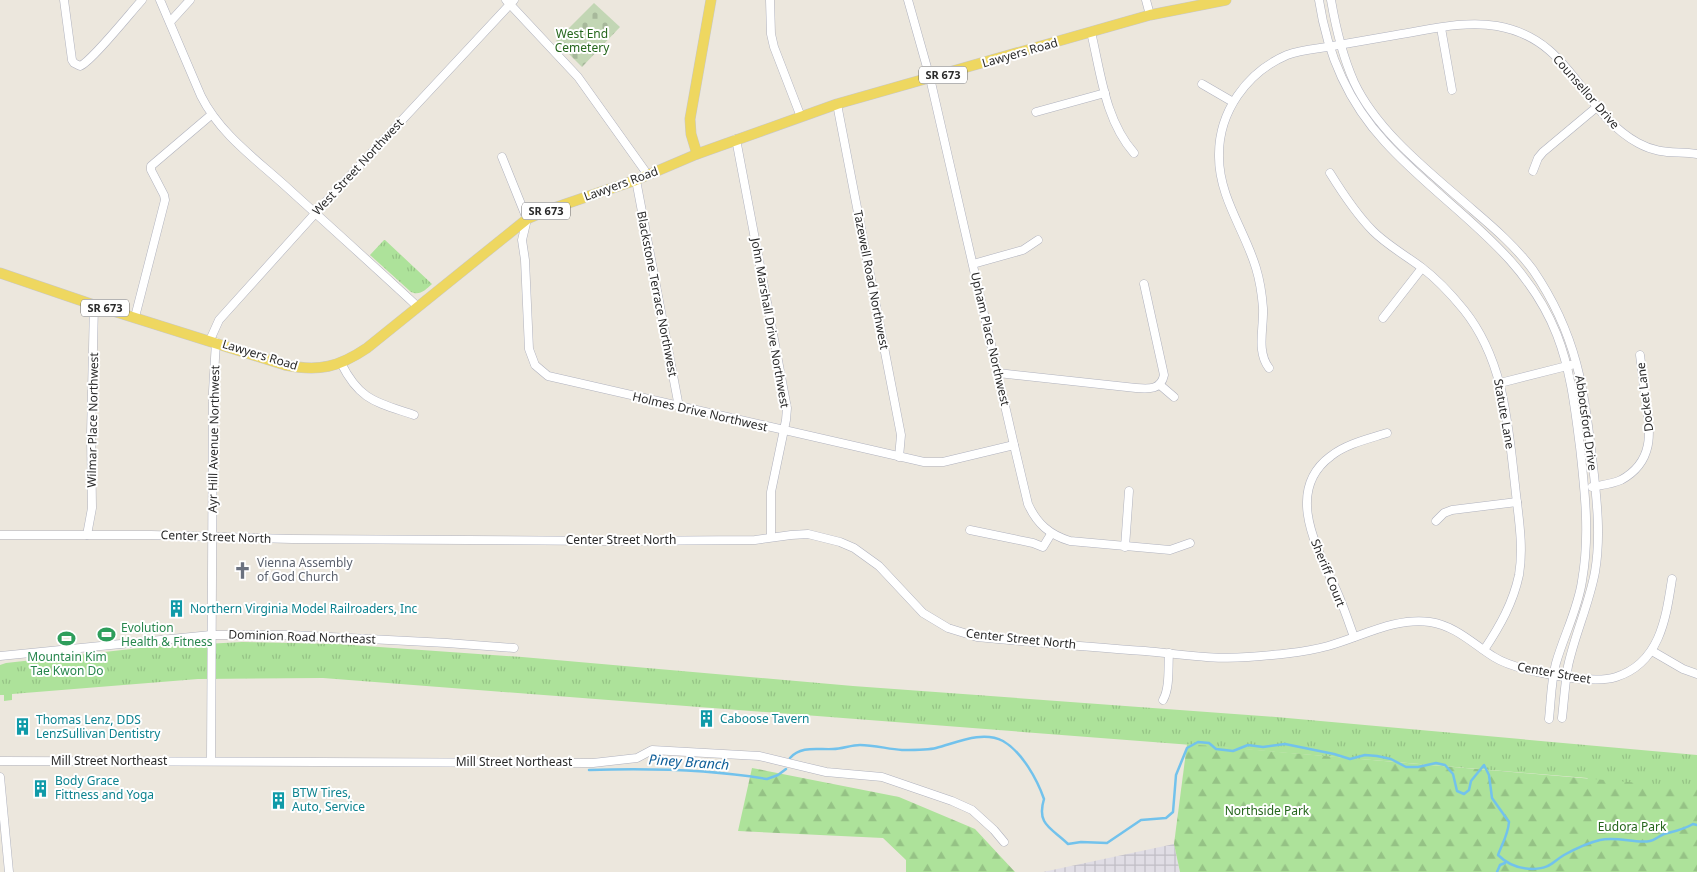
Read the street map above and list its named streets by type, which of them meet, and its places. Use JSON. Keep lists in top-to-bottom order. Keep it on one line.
{"streets":{"main road":["Lawyers Road","SR 673"],"street":["Counsellor Drive","West Street Northwest","Tazewell Road Northwest","Blackstone Terrace Northwest","John Marshall Drive Northwest","Upham Place Northwest","Docket Lane","Holmes Drive Northwest","Statute Lane","Wilmar Place Northwest","Abbotsford Drive","Ayr Hill Avenue Northwest","Center Street North","Sheriff Court","Dominion Road Northeast","Center Street","Mill Street Northeast"]},"crossings":[["Lawyers Road","West Street Northwest"],["Lawyers Road","Tazewell Road Northwest"],["Lawyers Road","Blackstone Terrace Northwest"],["Lawyers Road","John Marshall Drive Northwest"],["Lawyers Road","Upham Place Northwest"],["Lawyers Road","Holmes Drive Northwest"],["Lawyers Road","Wilmar Place Northwest"],["Lawyers Road","Ayr Hill Avenue Northwest"],["Counsellor Drive","Abbotsford Drive"],["West Street Northwest","Ayr Hill Avenue Northwest"],["Tazewell Road Northwest","Holmes Drive Northwest"],["Blackstone Terrace Northwest","Holmes Drive Northwest"],["John Marshall Drive Northwest","Holmes Drive Northwest"],["John Marshall Drive Northwest","Center Street North"],["Upham Place Northwest","Holmes Drive Northwest"],["Docket Lane","Abbotsford Drive"],["Statute Lane","Center Street"],["Wilmar Place Northwest","Center Street North"],["Abbotsford Drive","Center Street"],["Ayr Hill Avenue Northwest","Center Street North"],["Ayr Hill Avenue Northwest","Dominion Road Northeast"],["Ayr Hill Avenue Northwest","Mill Street Northeast"],["Center Street North","Center Street"],["Sheriff Court","Center Street"]],"water":["Piney Branch"],"parks":["West End Cemetery","Northside Park","Eudora Park"],"places":{"church":["Vienna Assembly of God Church"],"building":["Northern Virginia Model Railroaders, Inc","Caboose Tavern","Thomas Lenz, DDS LenzSullivan Dentistry","Body Grace Fittness and Yoga","BTW Tires, Auto, Service"],"sports":["Evolution Health & Fitness","Mountain Kim Tae Kwon Do"]}}
